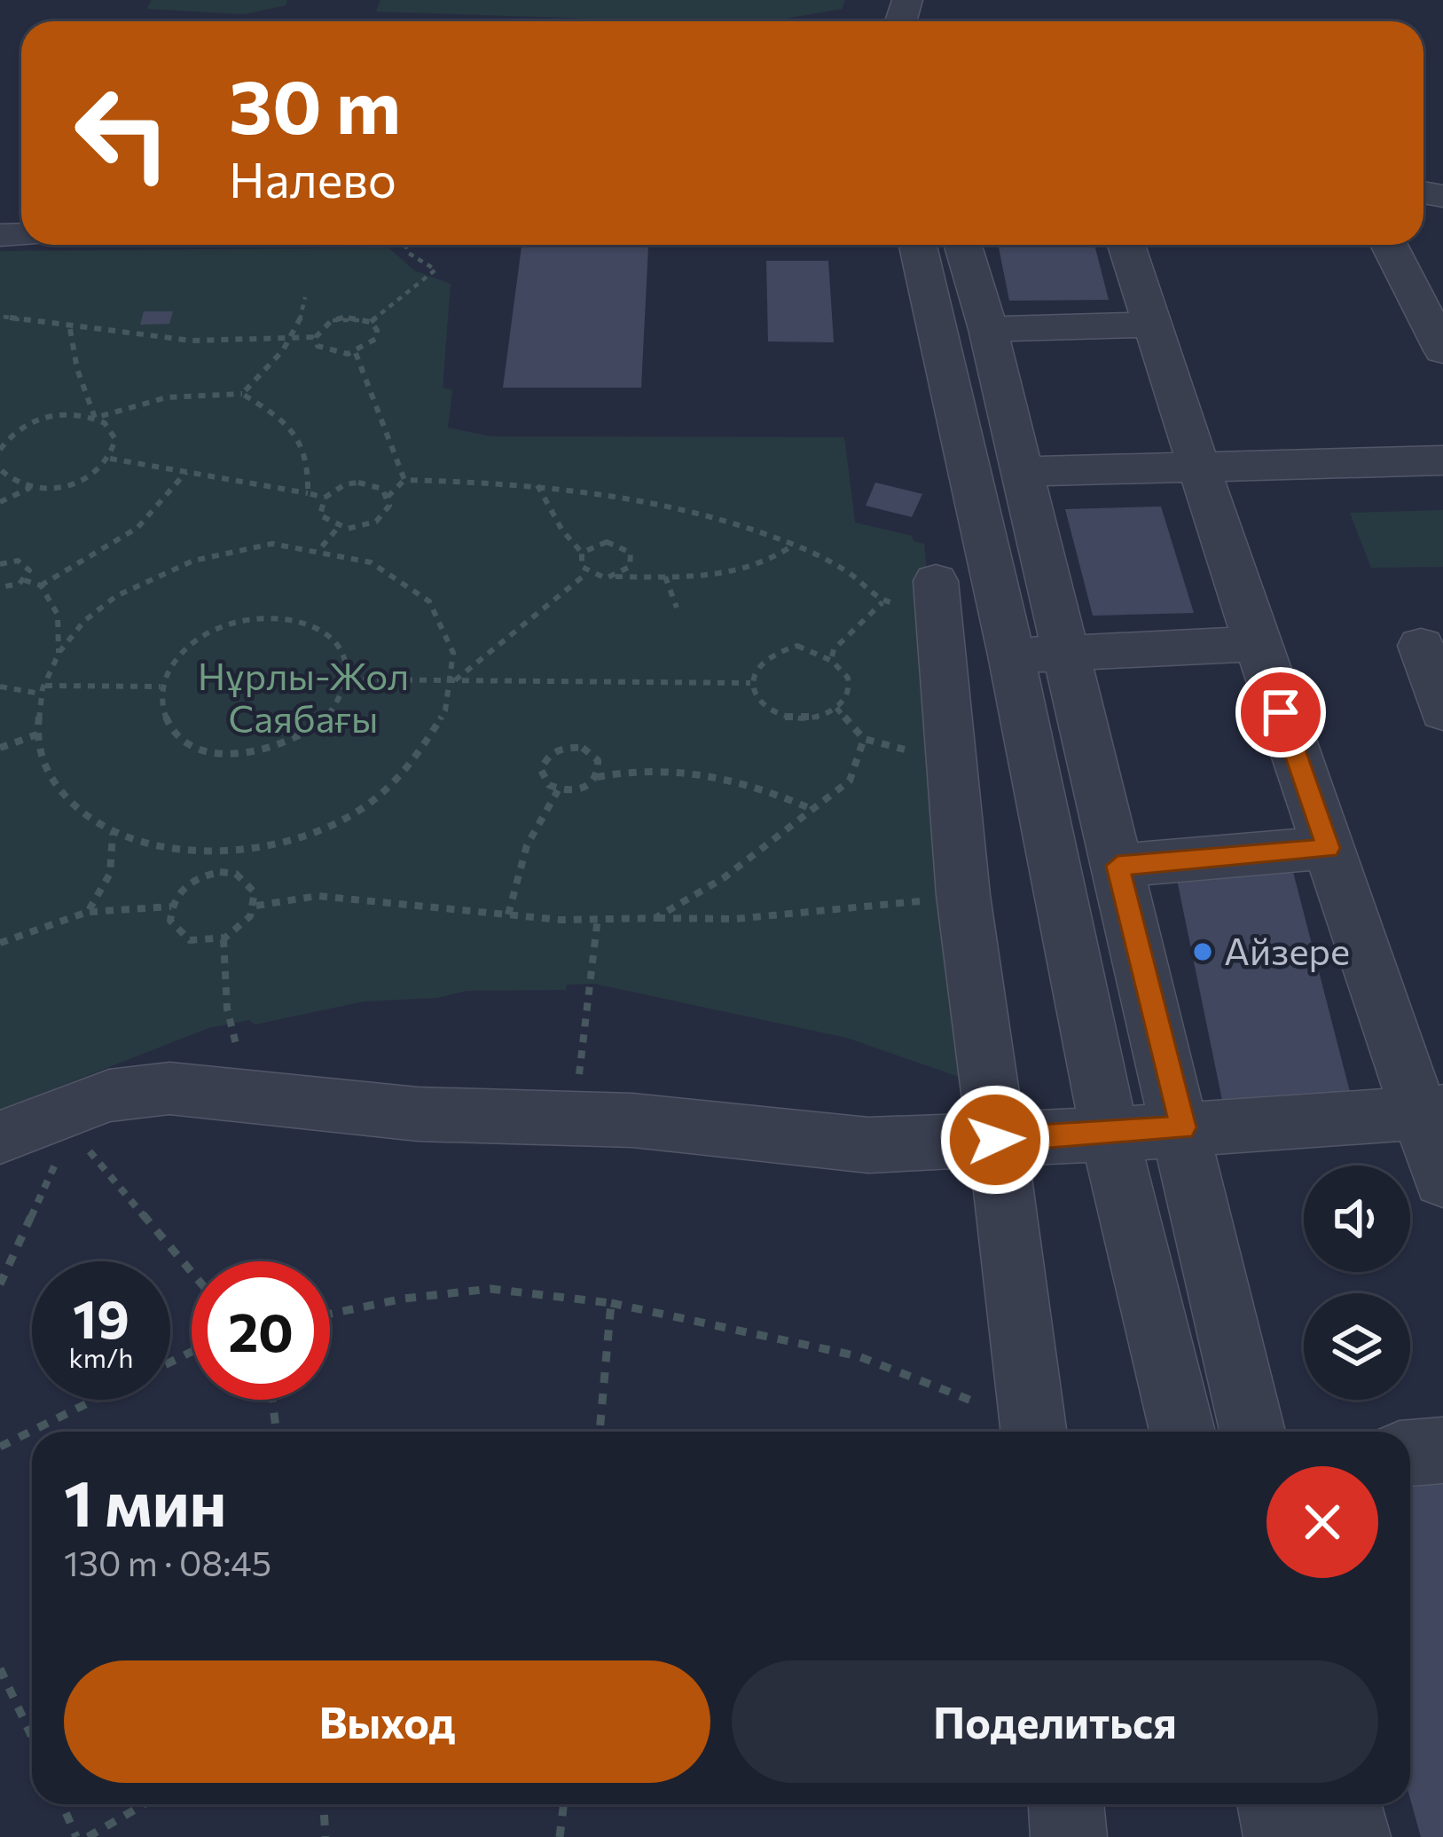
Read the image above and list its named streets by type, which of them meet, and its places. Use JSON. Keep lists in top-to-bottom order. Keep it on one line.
{"parks":["Нұрлы-Жол Саябағы"],"places":["Айзере"],"page":{"turn":["30 m","Налево"],"speed":"19 km/h","limit":"20","heading":["1 мин","130 m · 08:45"],"buttons":["Выход","Поделиться"]}}
